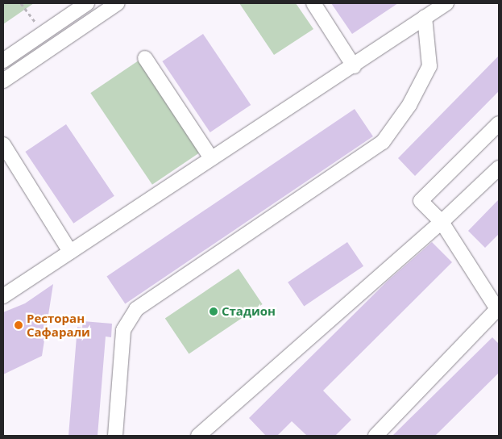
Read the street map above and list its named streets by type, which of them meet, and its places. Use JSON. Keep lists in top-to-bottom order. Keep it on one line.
{"places":["Стадион","Ресторан Сафарали"]}
